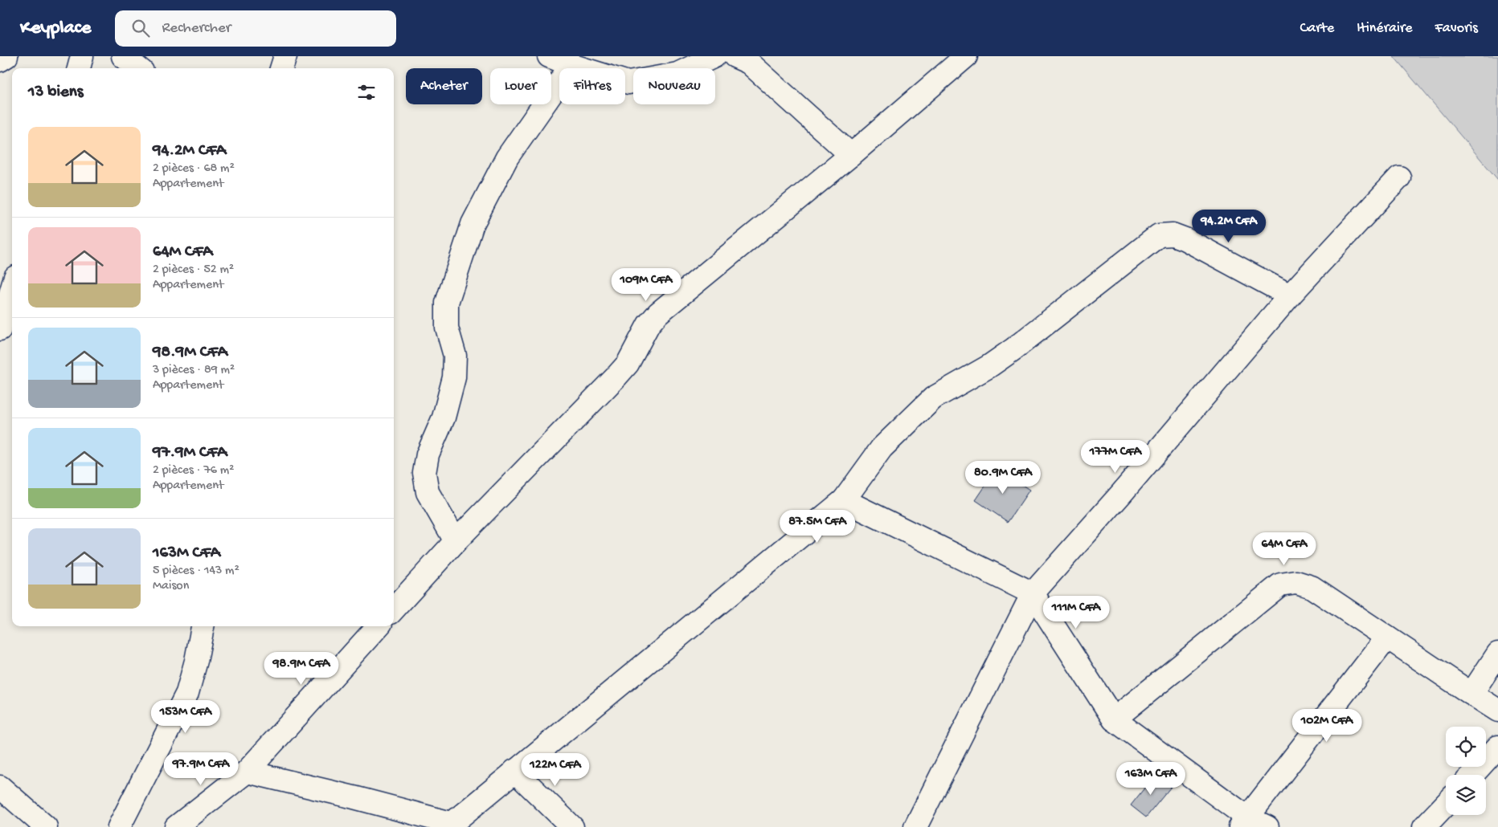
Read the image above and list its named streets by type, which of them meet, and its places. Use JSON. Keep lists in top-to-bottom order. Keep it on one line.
{"page":{"header":"Keyplace","search":"Rechercher","nav":["Carte","Itinéraire","Favoris"],"chip":["Acheter","Louer","Filtres","Nouveau"],"heading":"13 biens","list":[{"name":"94.2M CFA","note":"2 pièces · 68 m² · Appartement"},{"name":"64M CFA","note":"2 pièces · 52 m² · Appartement"},{"name":"98.9M CFA","note":"3 pièces · 89 m² · Appartement"},{"name":"97.9M CFA","note":"2 pièces · 76 m² · Appartement"},{"name":"163M CFA","note":"5 pièces · 143 m² · Maison"}],"price":["94.2M CFA","109M CFA","177M CFA","80.9M CFA","87.5M CFA","64M CFA","111M CFA","98.9M CFA","153M CFA","102M CFA","97.9M CFA","122M CFA","163M CFA"]}}
